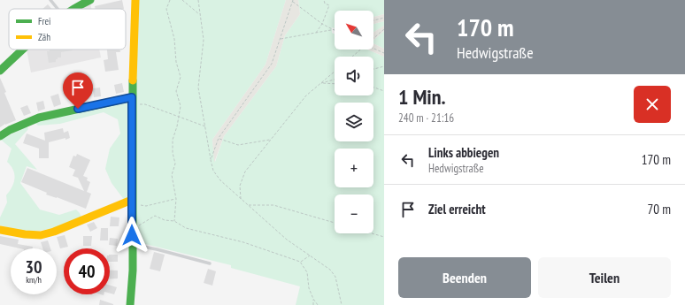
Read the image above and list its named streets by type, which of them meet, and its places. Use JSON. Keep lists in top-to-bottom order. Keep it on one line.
{"legend":["Frei","Zäh"],"north":"top left","page":{"turn":["170 m","Hedwigstraße"],"map_buttons":["+","−"],"heading":["1 Min.","240 m · 21:16"],"list":[{"name":"Links abbiegen","note":"Hedwigstraße","value":"170 m"},{"name":"Ziel erreicht","value":"70 m"}],"speed":"30 km/h","limit":"40","buttons":["Beenden","Teilen"]}}
